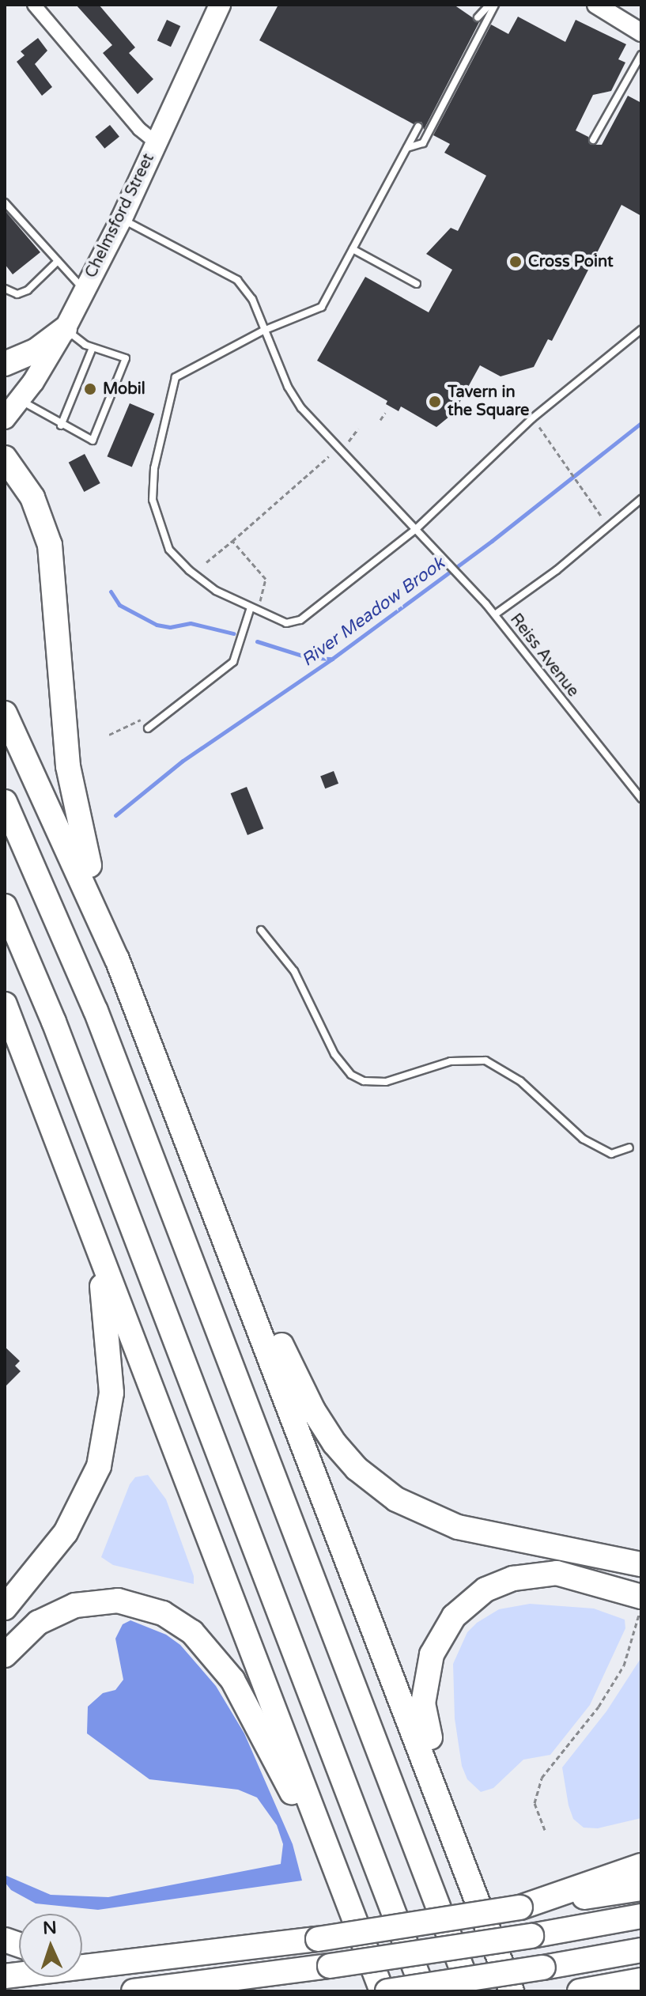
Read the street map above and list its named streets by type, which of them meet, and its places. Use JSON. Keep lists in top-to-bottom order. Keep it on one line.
{"streets":{"main road":["Chelmsford Street"],"lane":["Reiss Avenue"]},"water":["River Meadow Brook"],"places":["Cross Point","Mobil","Tavern in the Square"],"north":"top"}
